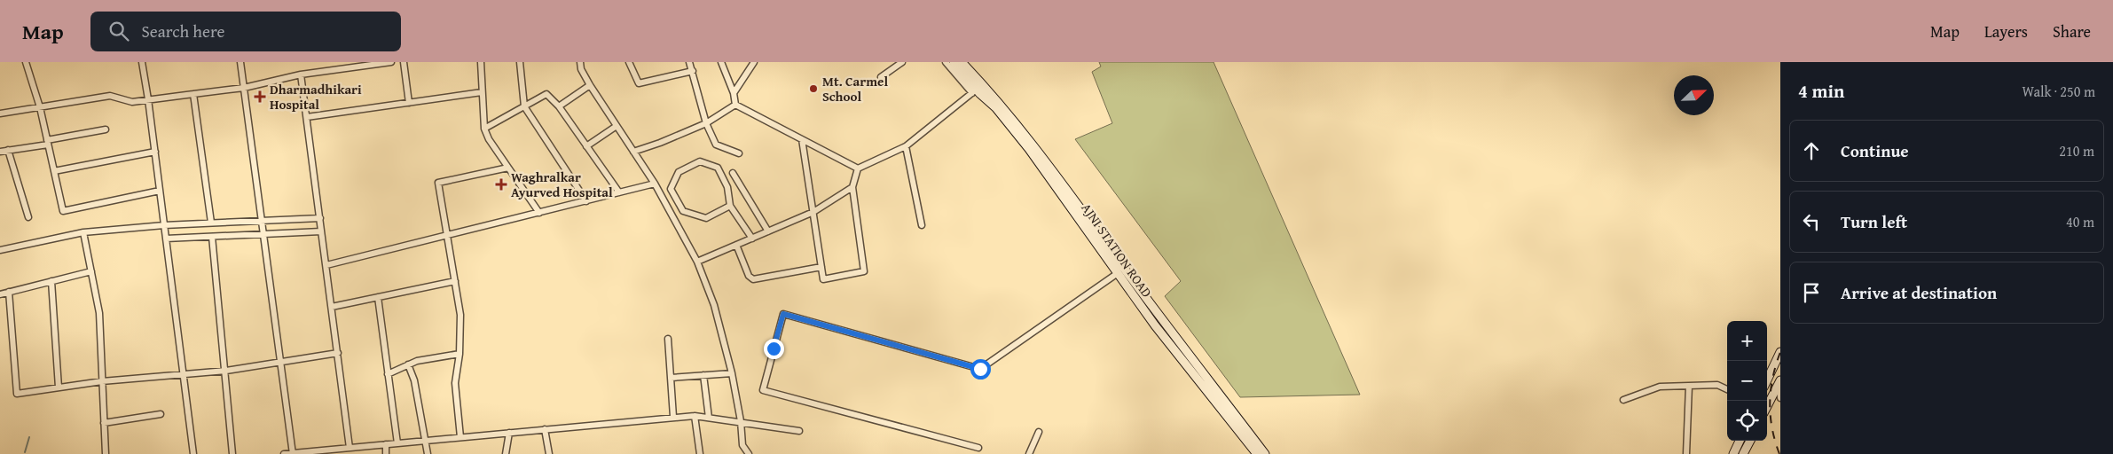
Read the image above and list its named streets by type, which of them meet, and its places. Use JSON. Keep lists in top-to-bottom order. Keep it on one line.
{"streets":{"main road":["AJNI STATION ROAD"]},"places":{"other":["Mt. Carmel School"],"health":["Dharmadhikari Hospital","Waghralkar Ayurved Hospital"]},"north":"top right","page":{"header":"Map","search":"Search here","nav":["Map","Layers","Share"],"heading":["4 min","Walk · 250 m"],"list":[["Continue","210 m"],["Turn left","40 m"],"Arrive at destination"],"map_buttons":["+","−"]}}
